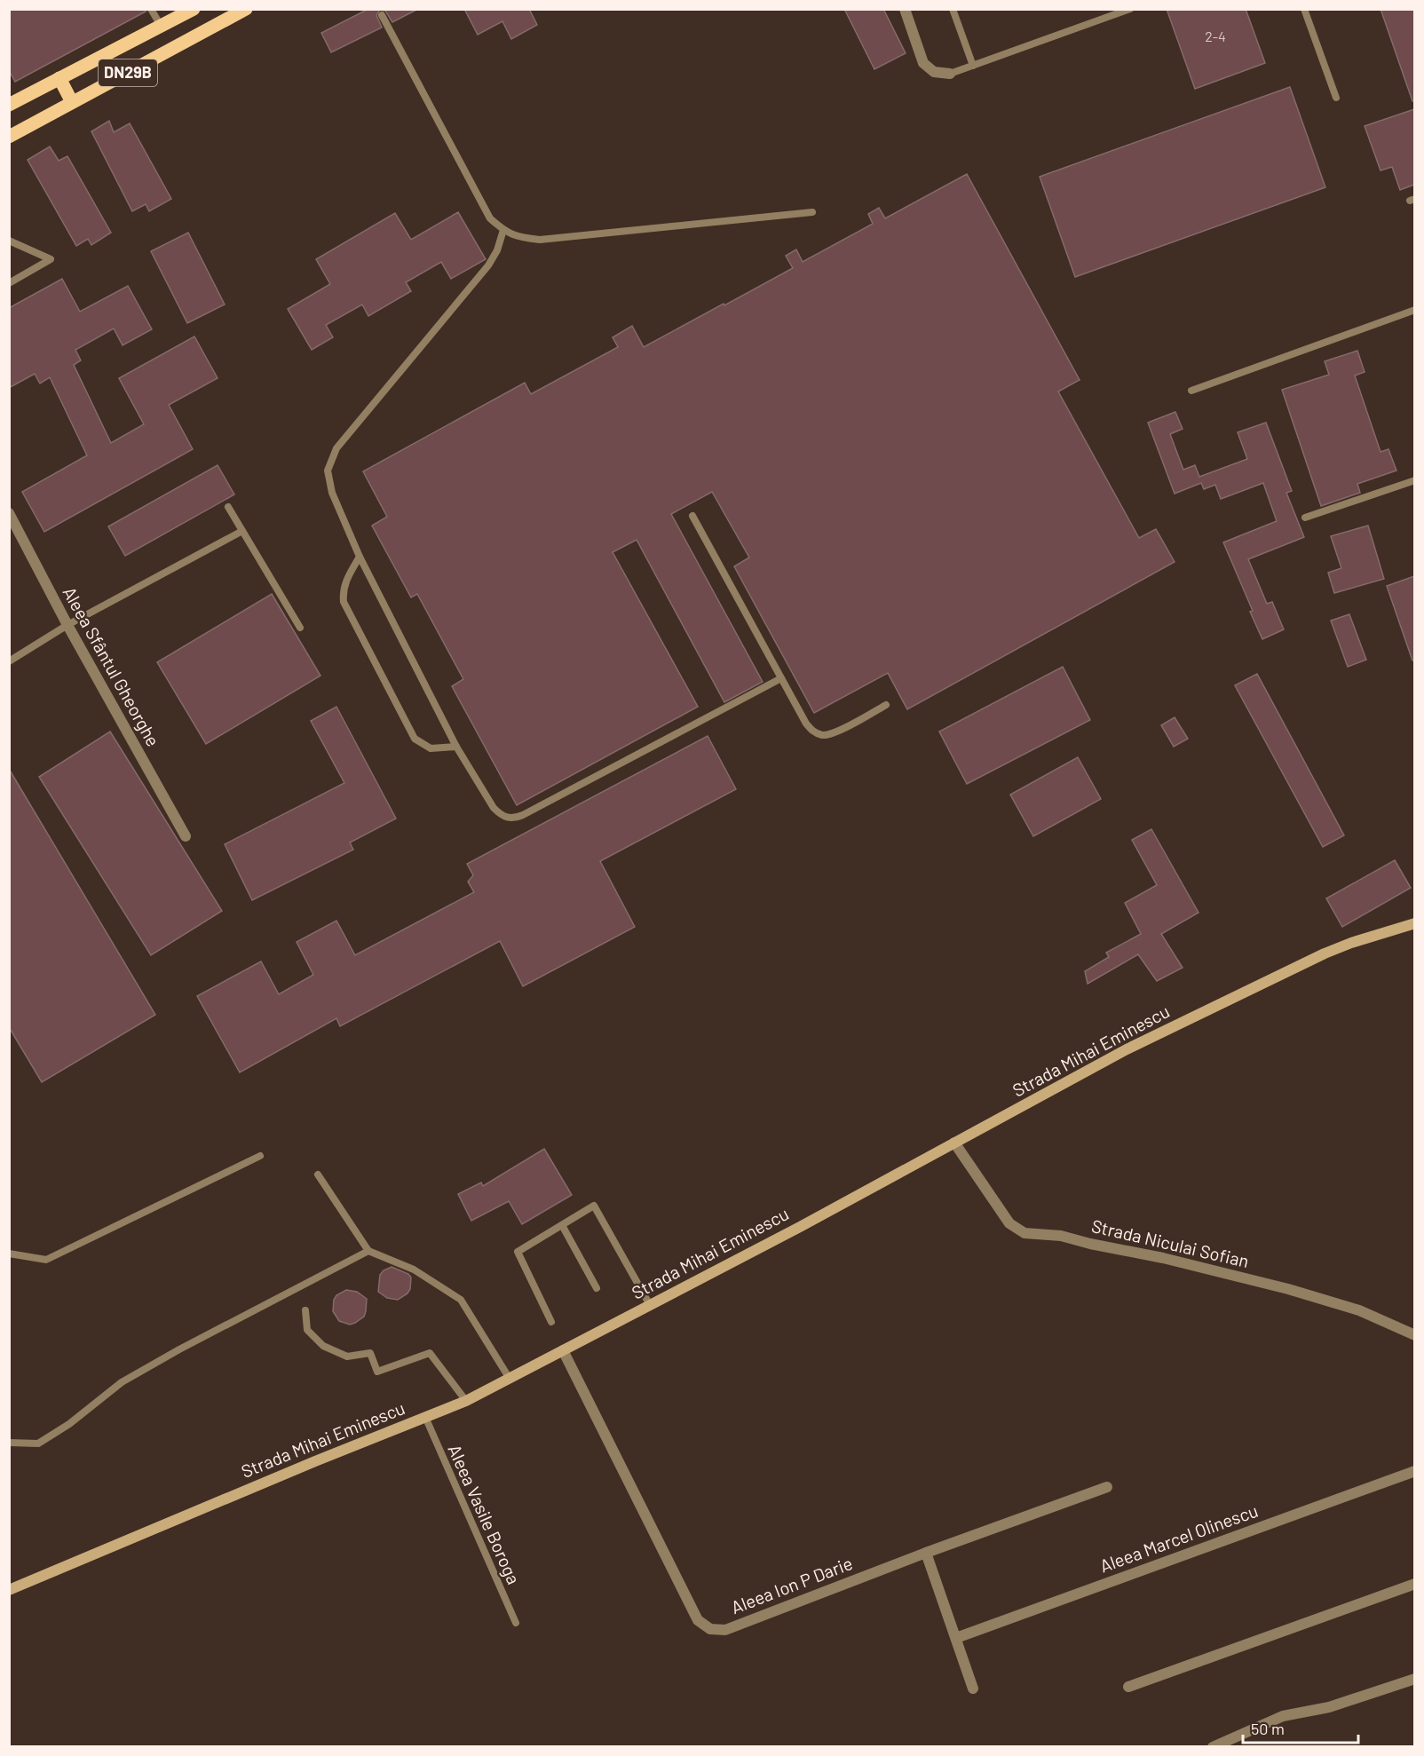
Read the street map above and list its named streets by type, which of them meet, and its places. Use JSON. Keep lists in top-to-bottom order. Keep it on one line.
{"streets":{"main road":["DN29B"],"street":["Aleea Sfântul Gheorghe","Strada Mihai Eminescu","Strada Niculai Sofian","Aleea Marcel Olinescu","Aleea Ion P Darie"],"lane":["Aleea Vasile Boroga"]},"crossings":[["Strada Mihai Eminescu","Strada Niculai Sofian"],["Strada Mihai Eminescu","Aleea Vasile Boroga"],["Strada Mihai Eminescu","Aleea Ion P Darie"]],"house_numbers":["2-4"],"scale_bar":"50 m"}
